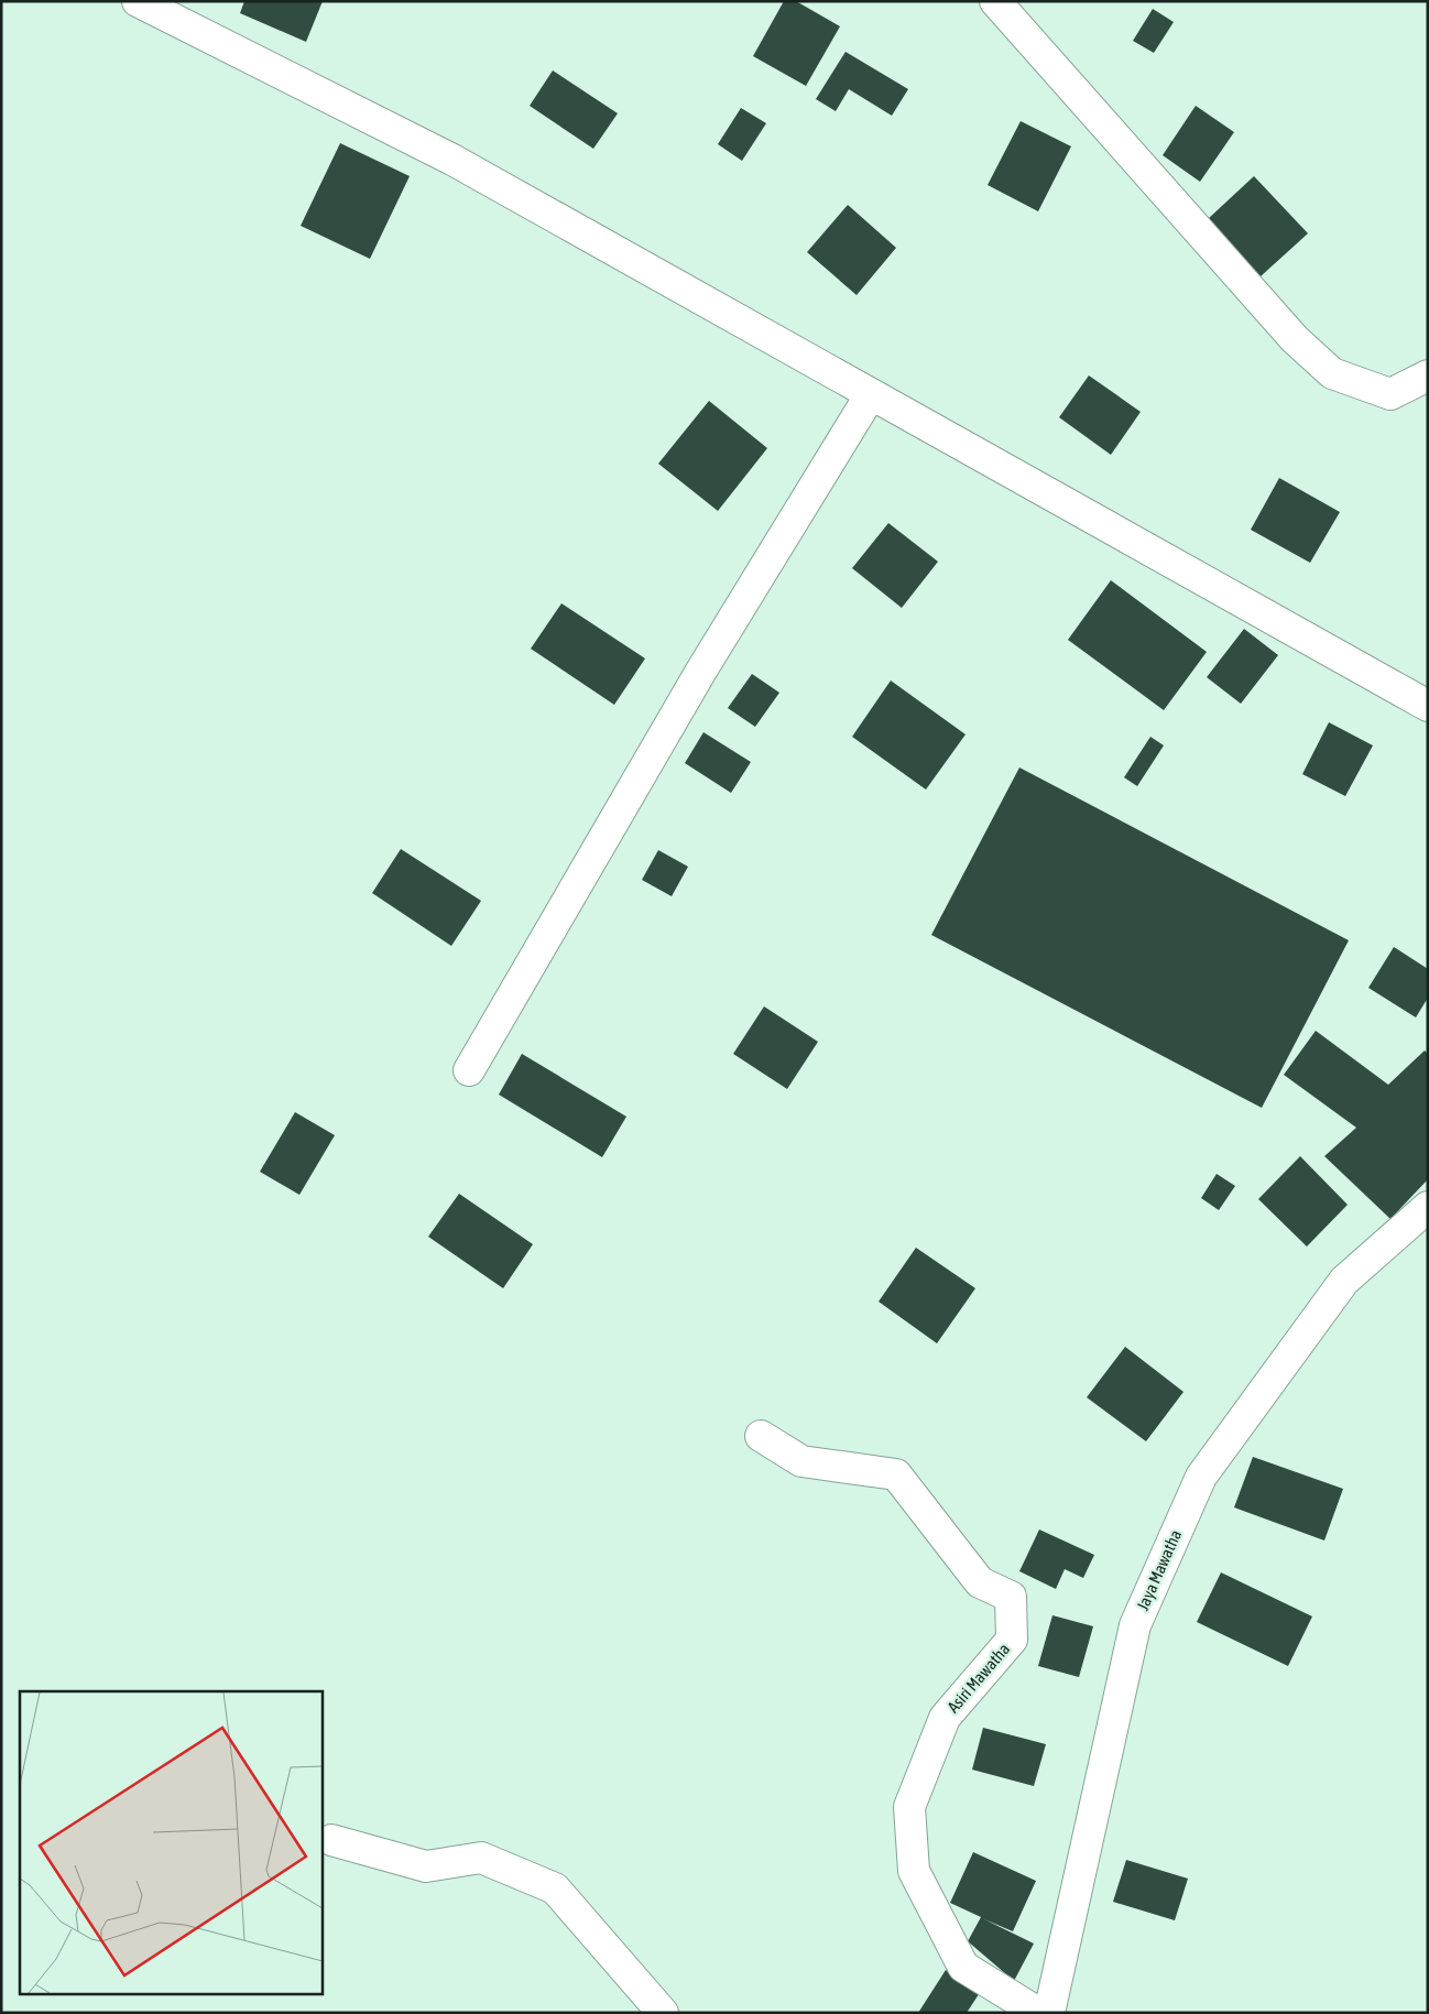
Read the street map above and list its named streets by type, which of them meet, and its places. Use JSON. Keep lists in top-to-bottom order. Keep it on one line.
{"streets":{"street":["Jaya Mawatha","Asiri Mawatha"]}}
